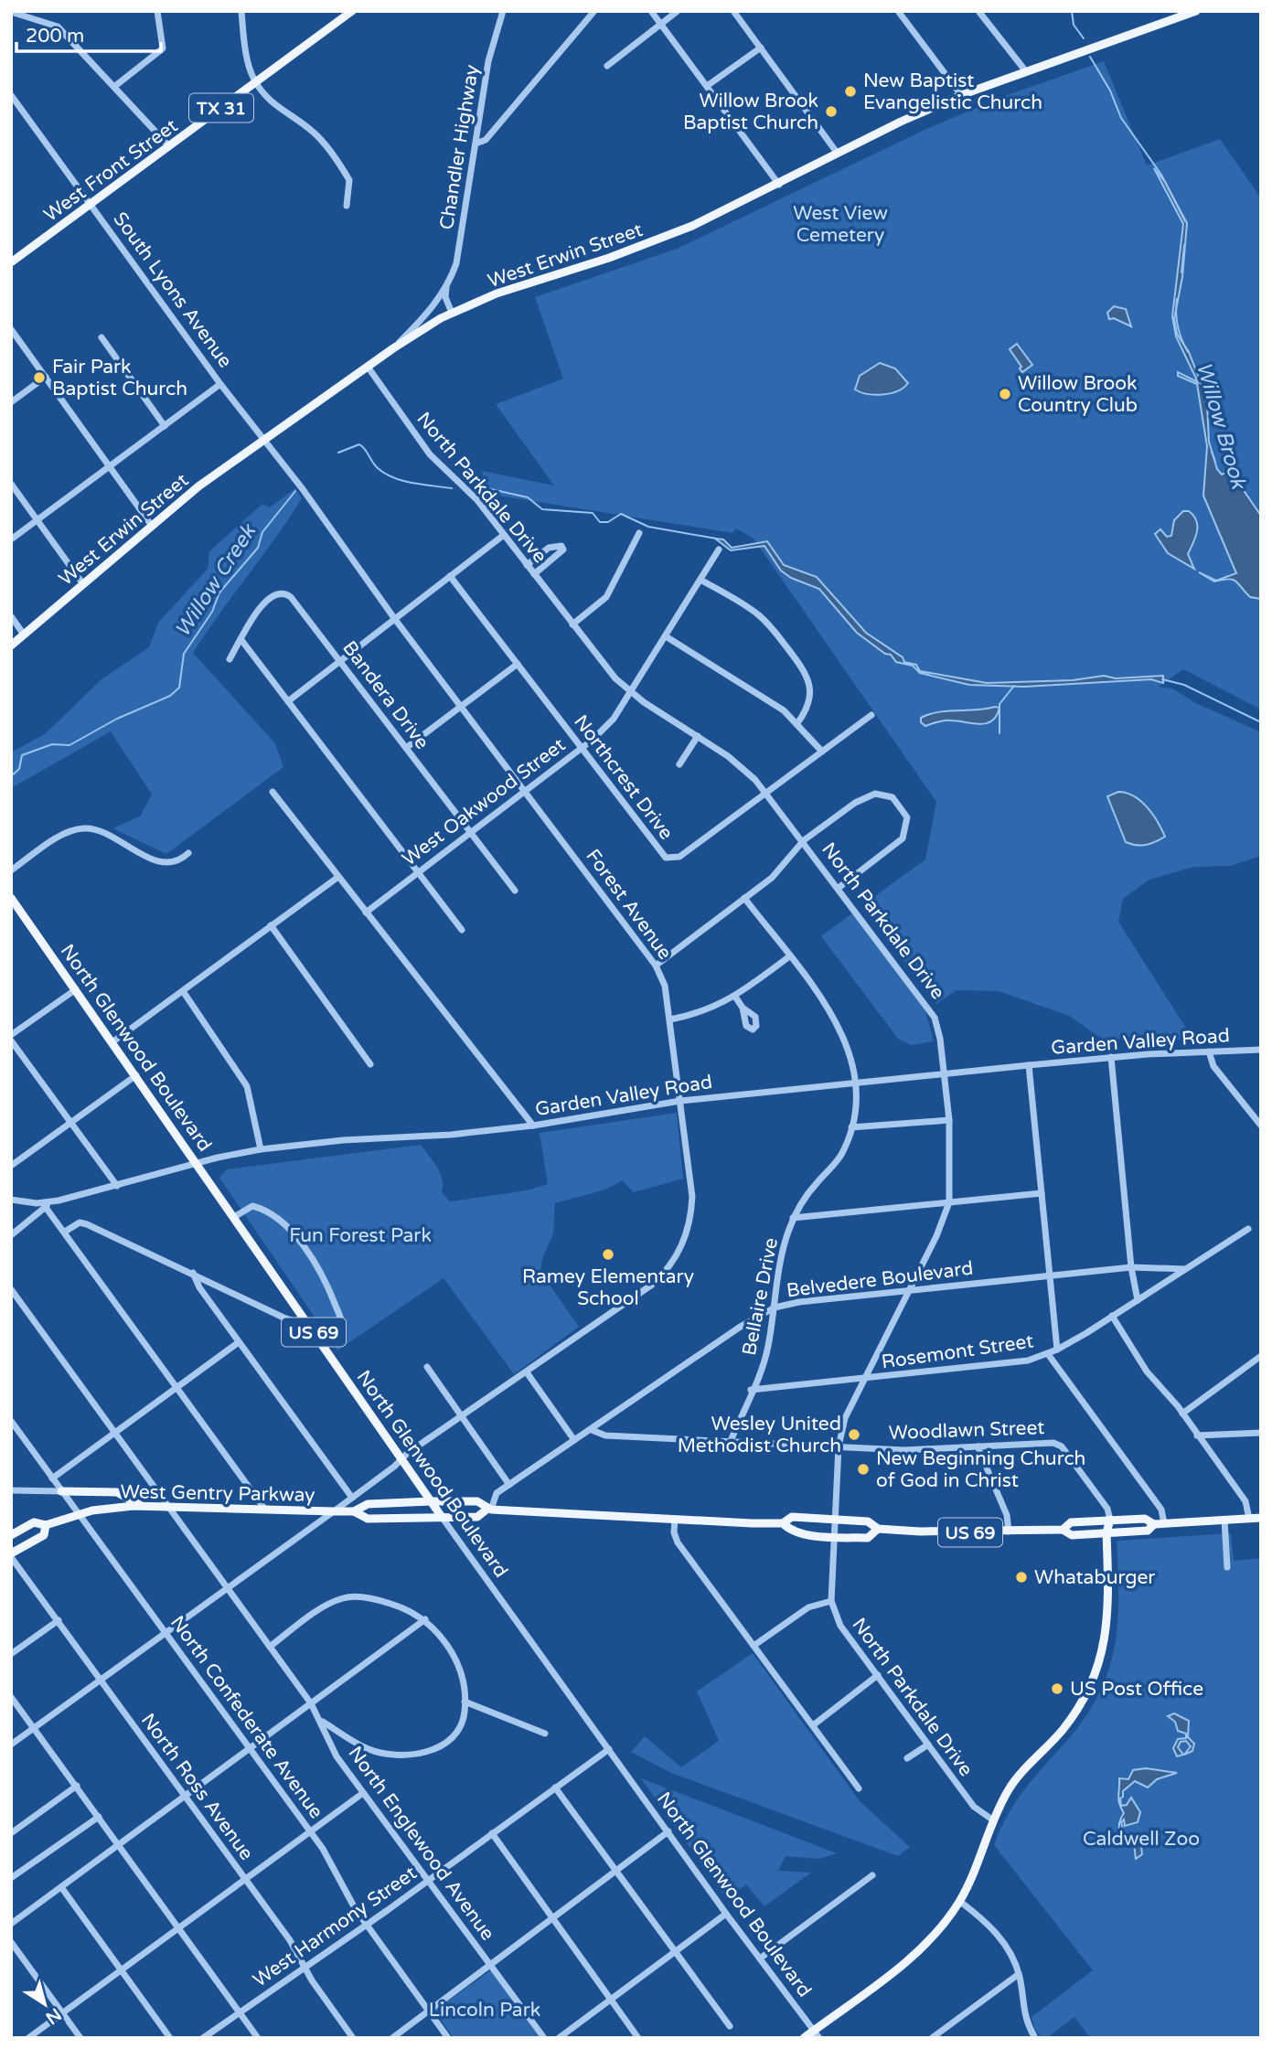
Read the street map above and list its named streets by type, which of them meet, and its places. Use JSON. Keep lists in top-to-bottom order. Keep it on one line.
{"streets":{"main road":["TX 31","West Front Street","West Erwin Street","North Glenwood Boulevard","US 69","West Gentry Parkway"],"street":["Chandler Highway","South Lyons Avenue","North Parkdale Drive","Bandera Drive","Northcrest Drive","West Oakwood Street","Forest Avenue","Garden Valley Road","Belvedere Boulevard","Bellaire Drive","Rosemont Street","Woodlawn Street","North Confederate Avenue","North Ross Avenue","North Englewood Avenue","West Harmony Street"]},"crossings":[["Chandler Highway","West Erwin Street"],["West Front Street","South Lyons Avenue"],["West Erwin Street","South Lyons Avenue"],["West Erwin Street","North Parkdale Drive"],["West Erwin Street","Forest Avenue"],["South Lyons Avenue","Forest Avenue"],["North Parkdale Drive","Northcrest Drive"],["North Parkdale Drive","West Oakwood Street"],["North Parkdale Drive","Garden Valley Road"],["North Parkdale Drive","Belvedere Boulevard"],["North Parkdale Drive","Rosemont Street"],["North Parkdale Drive","Woodlawn Street"],["North Parkdale Drive","West Gentry Parkway"],["Bandera Drive","West Oakwood Street"],["Northcrest Drive","West Oakwood Street"],["West Oakwood Street","Forest Avenue"],["Forest Avenue","Garden Valley Road"],["Forest Avenue","North Glenwood Boulevard"],["Forest Avenue","West Gentry Parkway"],["Forest Avenue","North Confederate Avenue"],["Forest Avenue","North Ross Avenue"],["Forest Avenue","North Englewood Avenue"],["Garden Valley Road","North Glenwood Boulevard"],["Garden Valley Road","Bellaire Drive"],["North Glenwood Boulevard","West Gentry Parkway"],["North Glenwood Boulevard","West Harmony Street"],["Belvedere Boulevard","Bellaire Drive"],["Belvedere Boulevard","Rosemont Street"],["Belvedere Boulevard","Woodlawn Street"],["Belvedere Boulevard","West Gentry Parkway"],["Bellaire Drive","Rosemont Street"],["Bellaire Drive","Woodlawn Street"],["Woodlawn Street","West Gentry Parkway"],["West Gentry Parkway","North Confederate Avenue"],["West Gentry Parkway","North Ross Avenue"],["West Gentry Parkway","North Englewood Avenue"],["North Confederate Avenue","West Harmony Street"],["North Ross Avenue","West Harmony Street"],["North Englewood Avenue","West Harmony Street"]],"water":["Willow Brook","Willow Creek"],"parks":["West View Cemetery","Fun Forest Park","Caldwell Zoo","Lincoln Park"],"places":["New Baptist Evangelistic Church","Willow Brook Baptist Church","Fair Park Baptist Church","Willow Brook Country Club","Ramey Elementary School","Wesley United Methodist Church","New Beginning Church of God in Christ","Whataburger","US Post Office"],"scale_bar":"200 m","north":"bottom right"}
